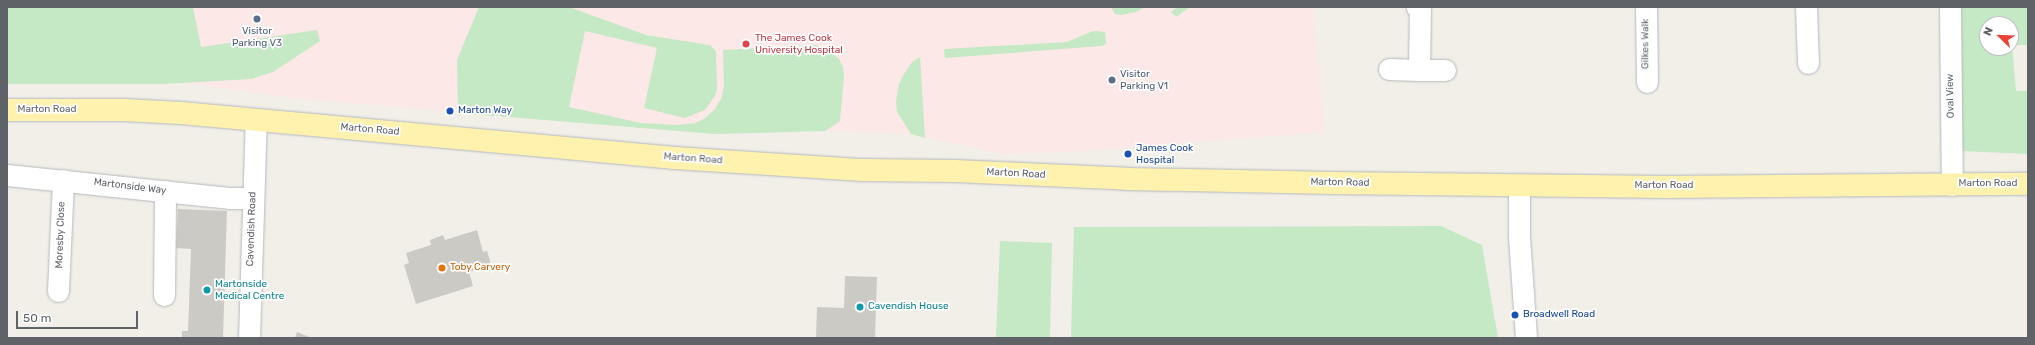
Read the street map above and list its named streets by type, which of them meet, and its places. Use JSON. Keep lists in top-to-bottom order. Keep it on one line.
{"streets":{"main road":["Marton Road"],"street":["Gilkes Walk","Oval View","Martonside Way","Cavendish Road","Moresby Close"]},"crossings":[["Oval View","Marton Road"],["Marton Road","Cavendish Road"],["Martonside Way","Cavendish Road"],["Martonside Way","Moresby Close"]],"places":["Visitor Parking V3","The James Cook University Hospital","Visitor Parking V1","Marton Way","James Cook Hospital","Toby Carvery","Martonside Medical Centre","Cavendish House","Broadwell Road"],"scale_bar":"50 m","north":"top left"}
